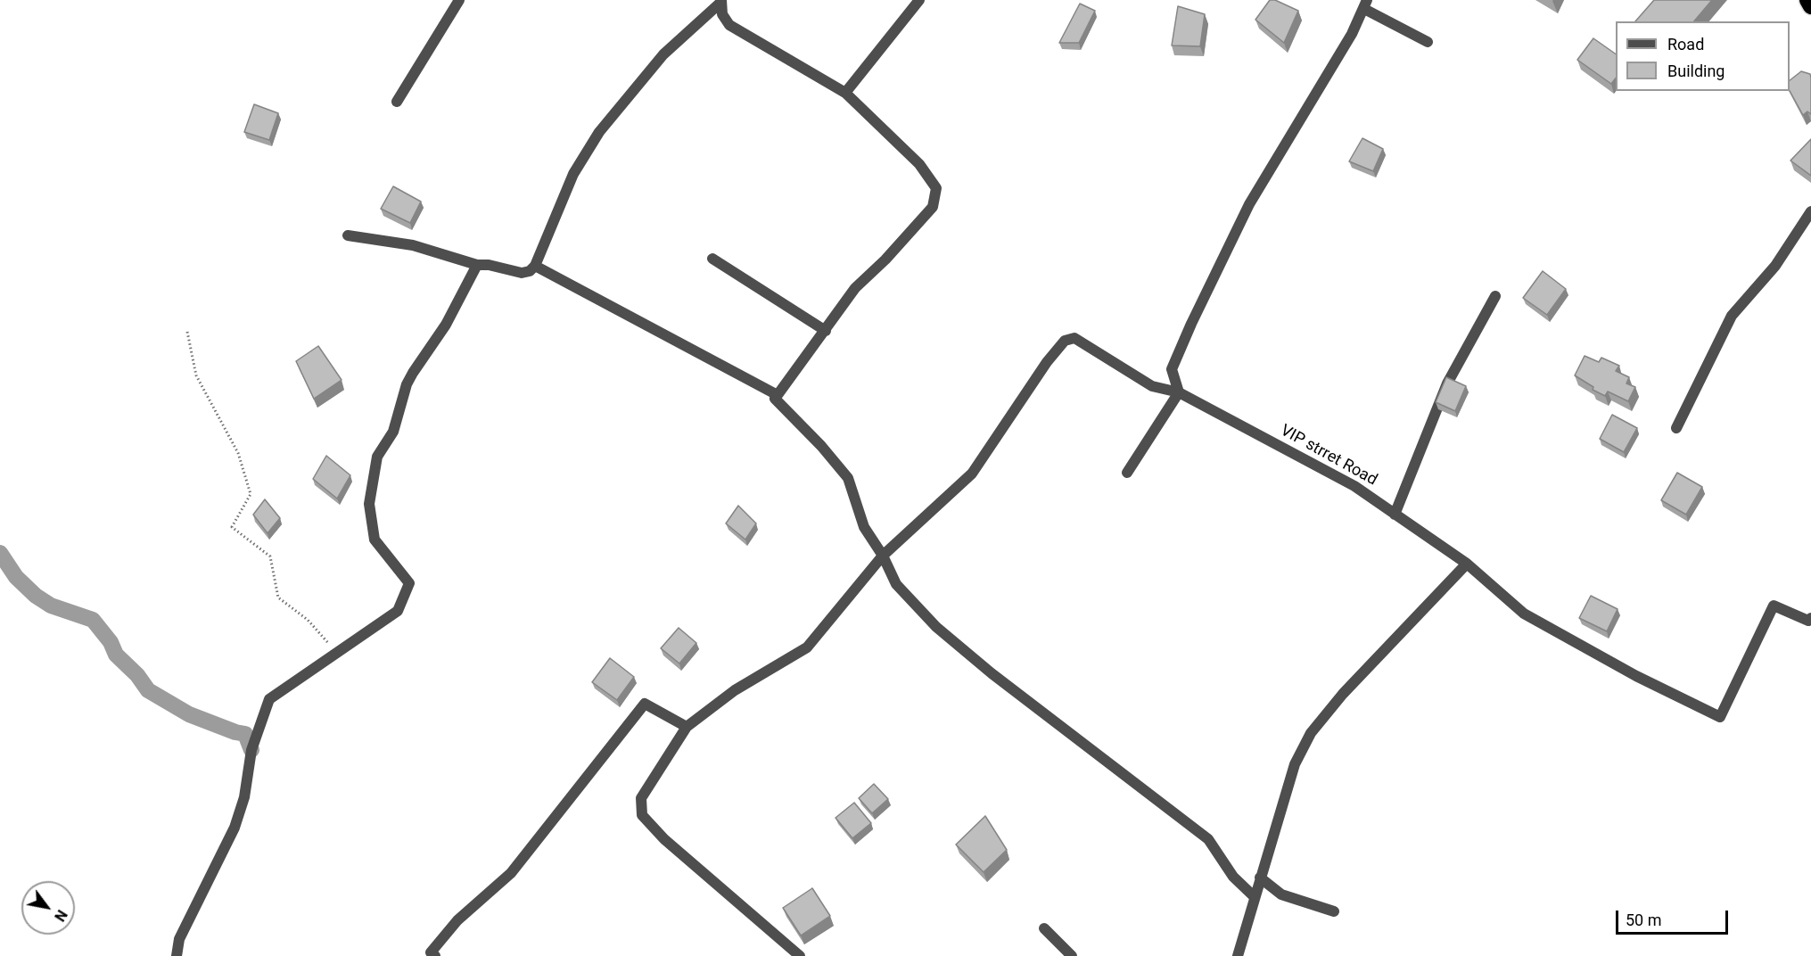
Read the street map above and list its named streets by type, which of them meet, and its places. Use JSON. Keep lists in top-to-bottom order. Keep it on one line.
{"streets":{"street":["VIP strret Road"]},"legend":["Road","Building"],"scale_bar":"50 m","north":"bottom right"}
